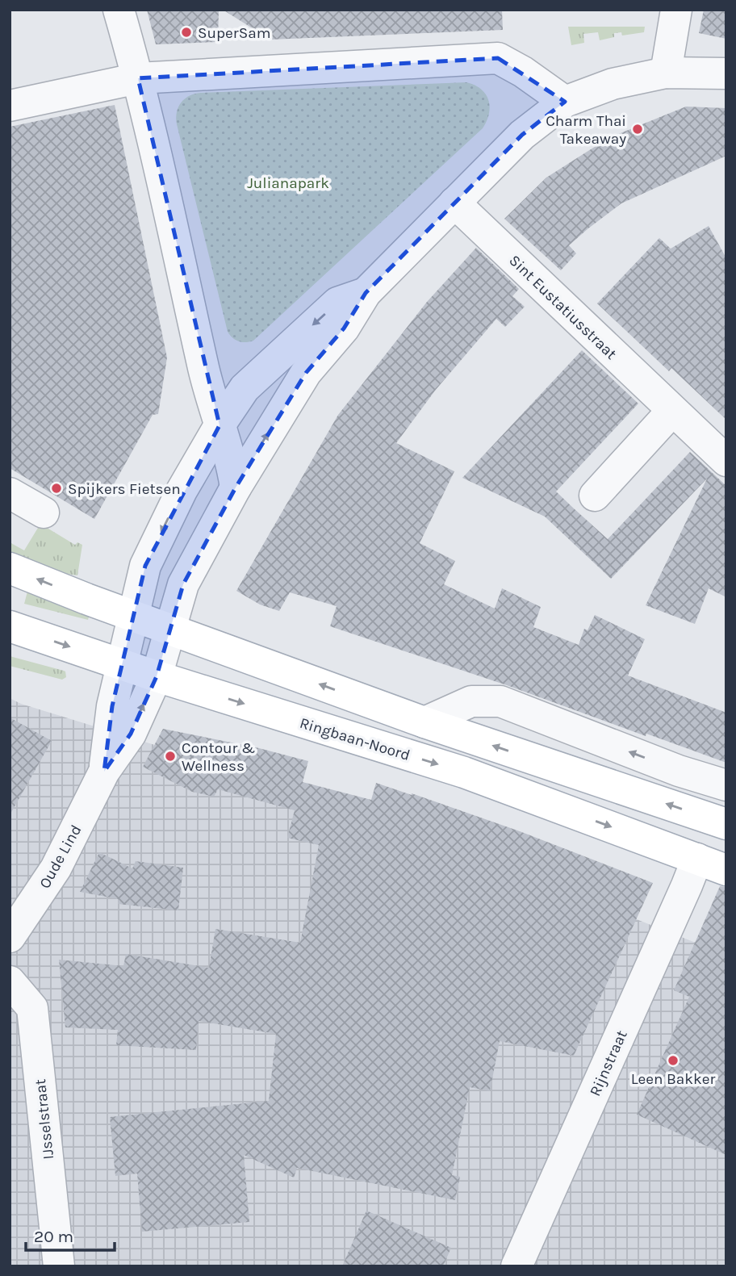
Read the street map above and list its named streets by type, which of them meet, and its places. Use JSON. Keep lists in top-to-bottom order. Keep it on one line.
{"streets":{"main road":["Ringbaan-Noord"],"street":["Sint Eustatiusstraat","Oude Lind","Rijnstraat","IJsselstraat"]},"crossings":[["Ringbaan-Noord","Oude Lind"],["Ringbaan-Noord","Rijnstraat"]],"parks":["Julianapark"],"places":["SuperSam","Charm Thai Takeaway","Spijkers Fietsen","Contour & Wellness","Leen Bakker"],"scale_bar":"20 m"}
